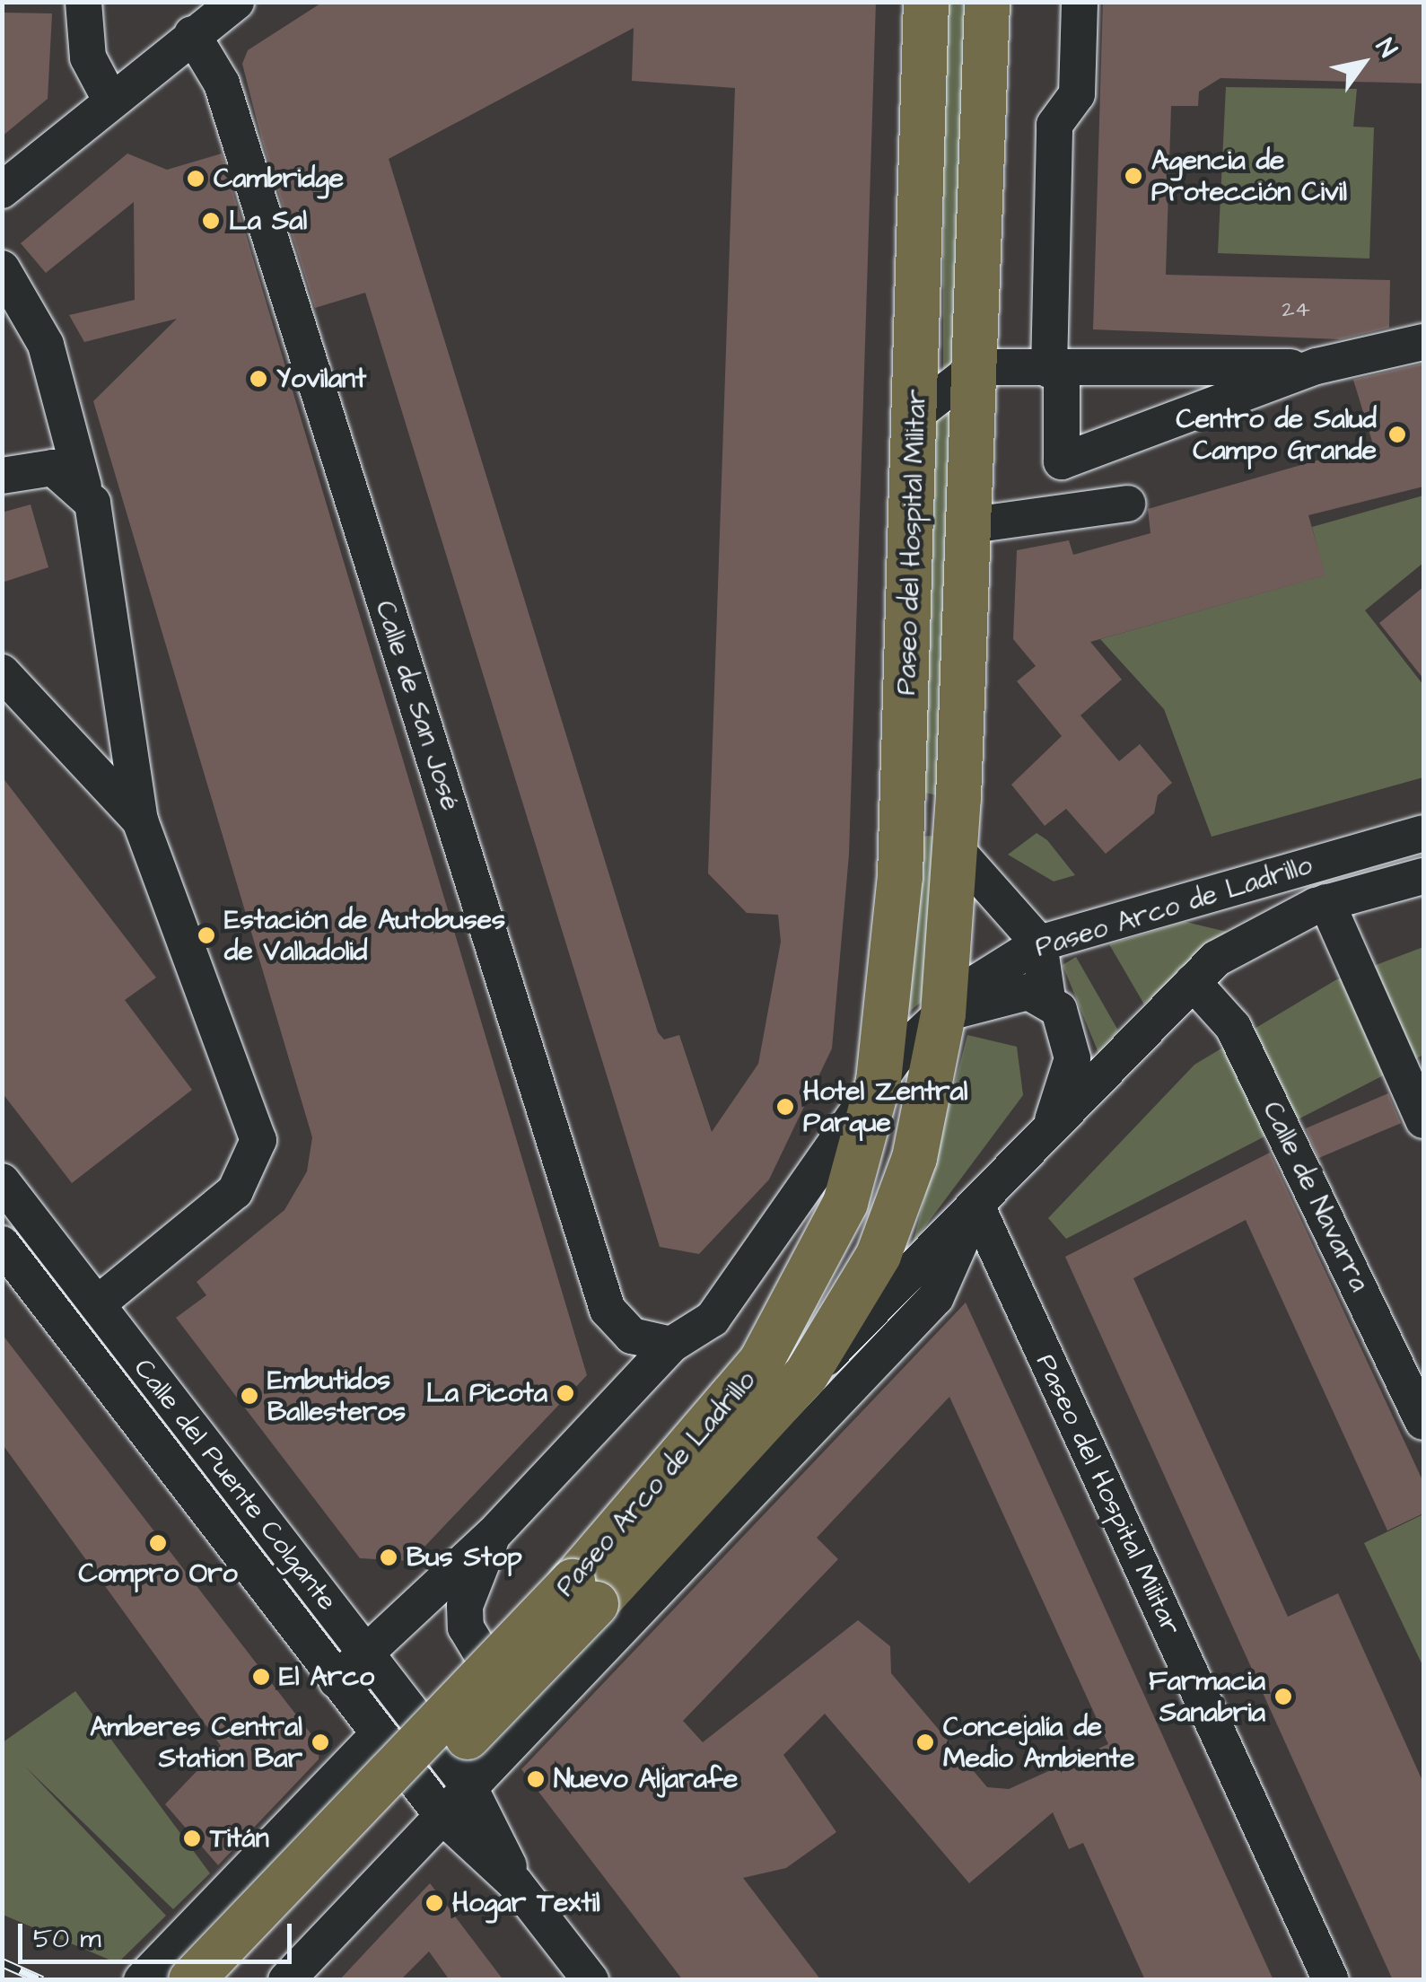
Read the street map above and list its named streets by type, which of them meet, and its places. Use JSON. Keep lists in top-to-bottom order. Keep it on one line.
{"streets":{"main road":["Paseo del Hospital Militar","Paseo Arco de Ladrillo"],"street":["Calle de San José","Calle de Navarra","Calle del Puente Colgante"]},"crossings":[["Paseo del Hospital Militar","Paseo Arco de Ladrillo"],["Calle de San José","Paseo Arco de Ladrillo"],["Paseo Arco de Ladrillo","Calle de Navarra"],["Paseo Arco de Ladrillo","Calle del Puente Colgante"]],"places":["Agencia de Protección Civil","Cambridge","La Sal","Yovilant","Centro de Salud Campo Grande","Estación de Autobuses de Valladolid","Hotel Zentral Parque","La Picota","Embutidos Ballesteros","Compro Oro","Bus Stop","El Arco","Farmacia Sanabria","Amberes Central Station Bar","Concejalía de Medio Ambiente","Nuevo Aljarafe","Titán","Hogar Textil"],"house_numbers":["24"],"scale_bar":"50 m","north":"top right"}
